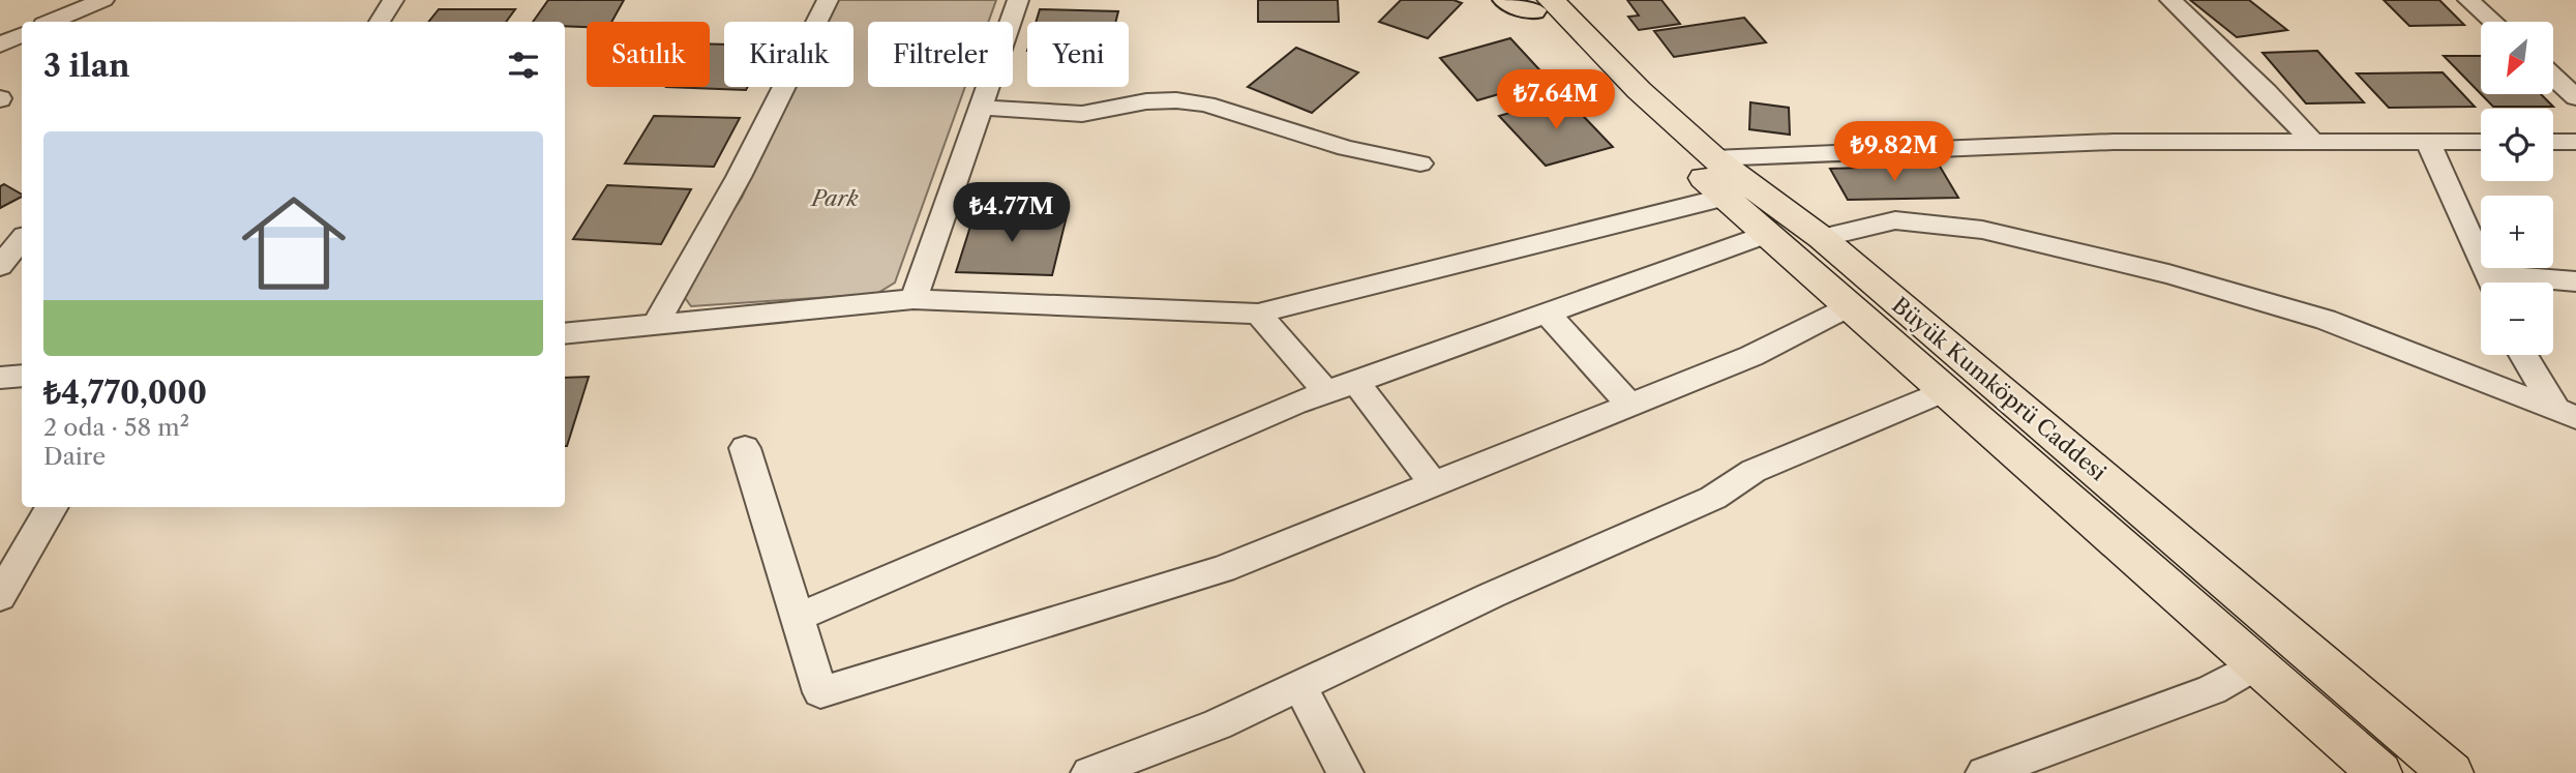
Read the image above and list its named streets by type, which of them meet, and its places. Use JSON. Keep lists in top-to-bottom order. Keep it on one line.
{"streets":{"main road":["Büyük Kumköprü Caddesi"]},"parks":["Park"],"north":"bottom left","page":{"map_buttons":["+","−"],"chip":["Satılık","Kiralık","Filtreler","Yeni"],"heading":"3 ilan","price":["₺7.64M","₺9.82M","₺4.77M"],"list":[{"name":"₺4,770,000","note":"2 oda · 58 m² · Daire"}]}}
